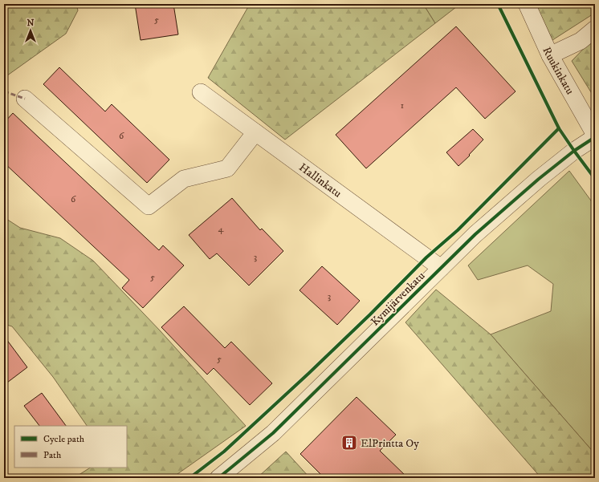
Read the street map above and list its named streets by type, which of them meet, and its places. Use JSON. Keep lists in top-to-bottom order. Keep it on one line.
{"streets":{"street":["Ruukinkatu","Hallinkatu","Kymijärvenkatu"]},"crossings":[["Ruukinkatu","Kymijärvenkatu"],["Hallinkatu","Kymijärvenkatu"]],"places":{"building":["ElPrintta Oy"]},"house_numbers":["5","1","6","6","4","3","5","3","5"],"legend":["Cycle path","Path"],"north":"top"}
